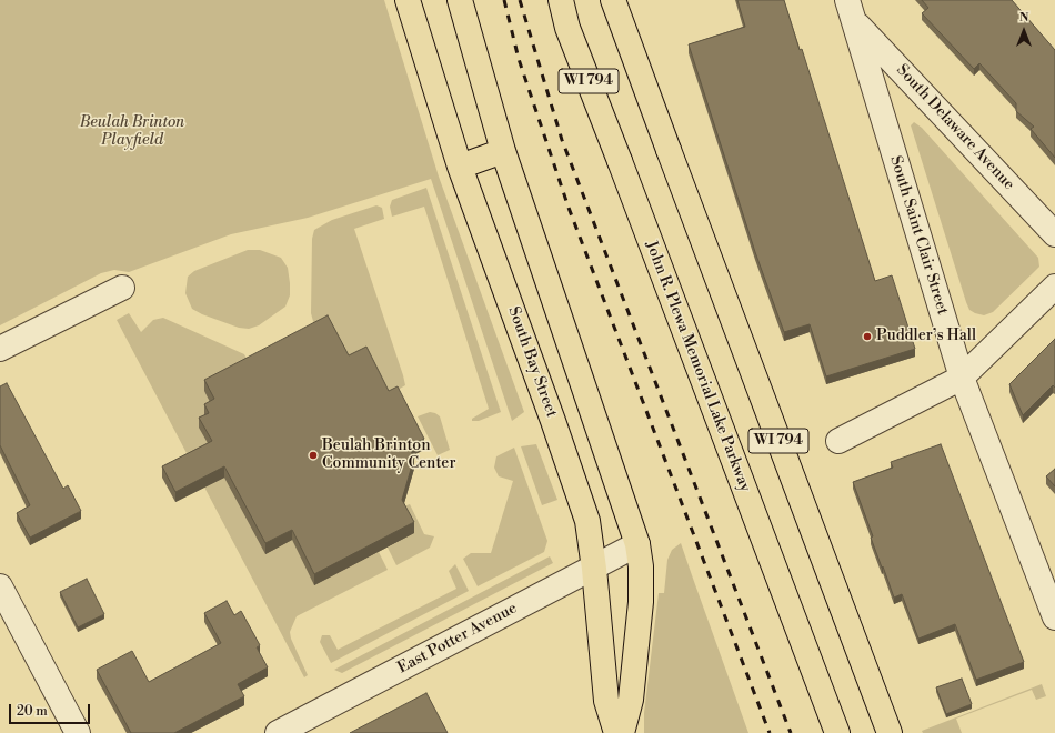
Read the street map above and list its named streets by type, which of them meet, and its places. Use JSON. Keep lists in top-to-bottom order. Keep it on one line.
{"streets":{"main road":["WI 794","South Bay Street","John R. Plewa Memorial Lake Parkway"],"street":["South Delaware Avenue","South Saint Clair Street","East Potter Avenue"]},"crossings":[["South Delaware Avenue","South Saint Clair Street"],["South Bay Street","East Potter Avenue"]],"parks":["Beulah Brinton Playfield"],"places":["Puddler’s Hall","Beulah Brinton Community Center"],"scale_bar":"20 m","north":"top"}
